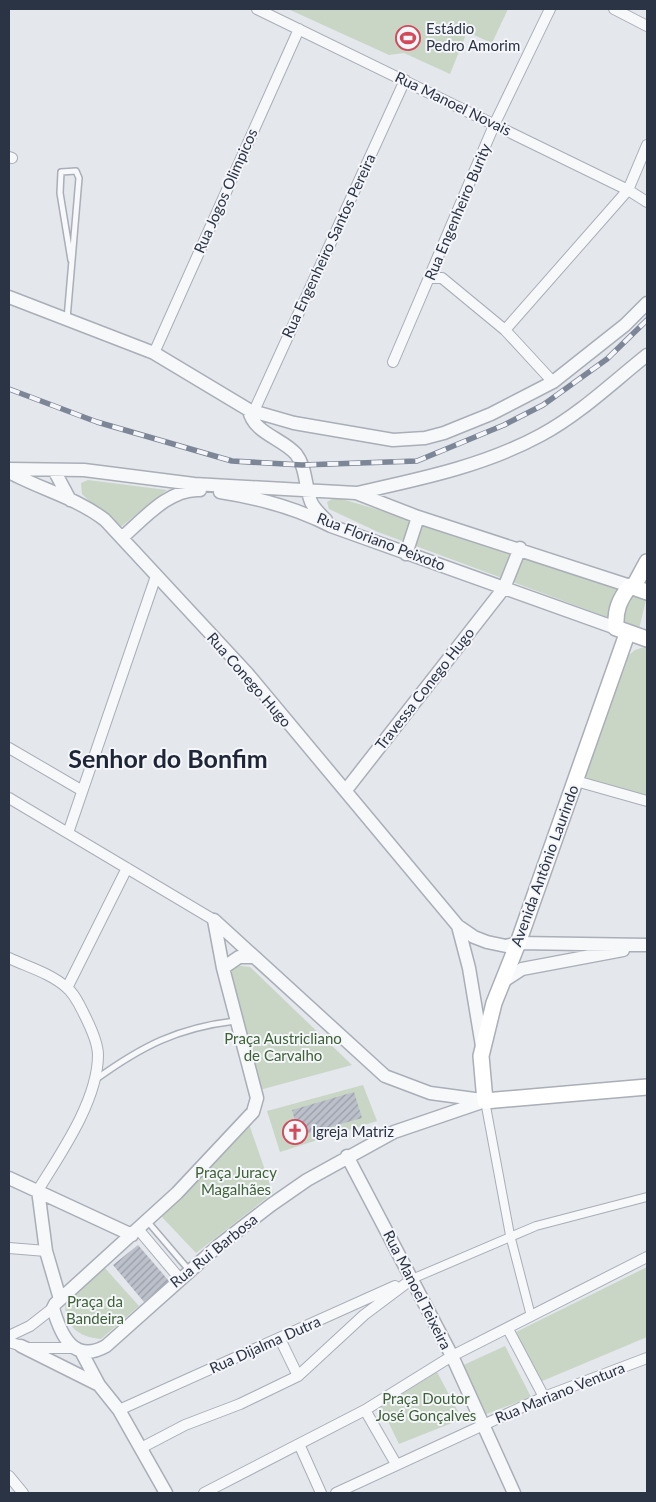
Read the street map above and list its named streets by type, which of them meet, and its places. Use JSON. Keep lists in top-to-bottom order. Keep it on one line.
{"streets":{"main road":["Avenida Antônio Laurindo","Rua Rui Barbosa"],"street":["Rua Manoel Novais","Rua Jogos Olimpicos","Rua Engenheiro Burity","Rua Engenheiro Santos Pereira","Rua Floriano Peixoto","Rua Conego Hugo","Travessa Conego Hugo","Rua Manoel Teixeira","Rua Dijalma Dutra","Rua Mariano Ventura"]},"crossings":[["Rua Manoel Novais","Rua Jogos Olimpicos"],["Rua Manoel Novais","Rua Engenheiro Burity"],["Rua Manoel Novais","Rua Engenheiro Santos Pereira"],["Rua Floriano Peixoto","Rua Conego Hugo"],["Rua Floriano Peixoto","Travessa Conego Hugo"],["Rua Floriano Peixoto","Avenida Antônio Laurindo"],["Rua Conego Hugo","Travessa Conego Hugo"],["Avenida Antônio Laurindo","Rua Rui Barbosa"],["Rua Rui Barbosa","Rua Manoel Teixeira"],["Rua Manoel Teixeira","Rua Dijalma Dutra"],["Rua Manoel Teixeira","Rua Mariano Ventura"]],"districts":["Senhor do Bonfim"],"parks":["Praça Austricliano de Carvalho","Praça Juracy Magalhães","Praça da Bandeira","Praça Doutor José Gonçalves"],"places":{"sports":["Estádio Pedro Amorim"],"church":["Igreja Matriz"]}}
